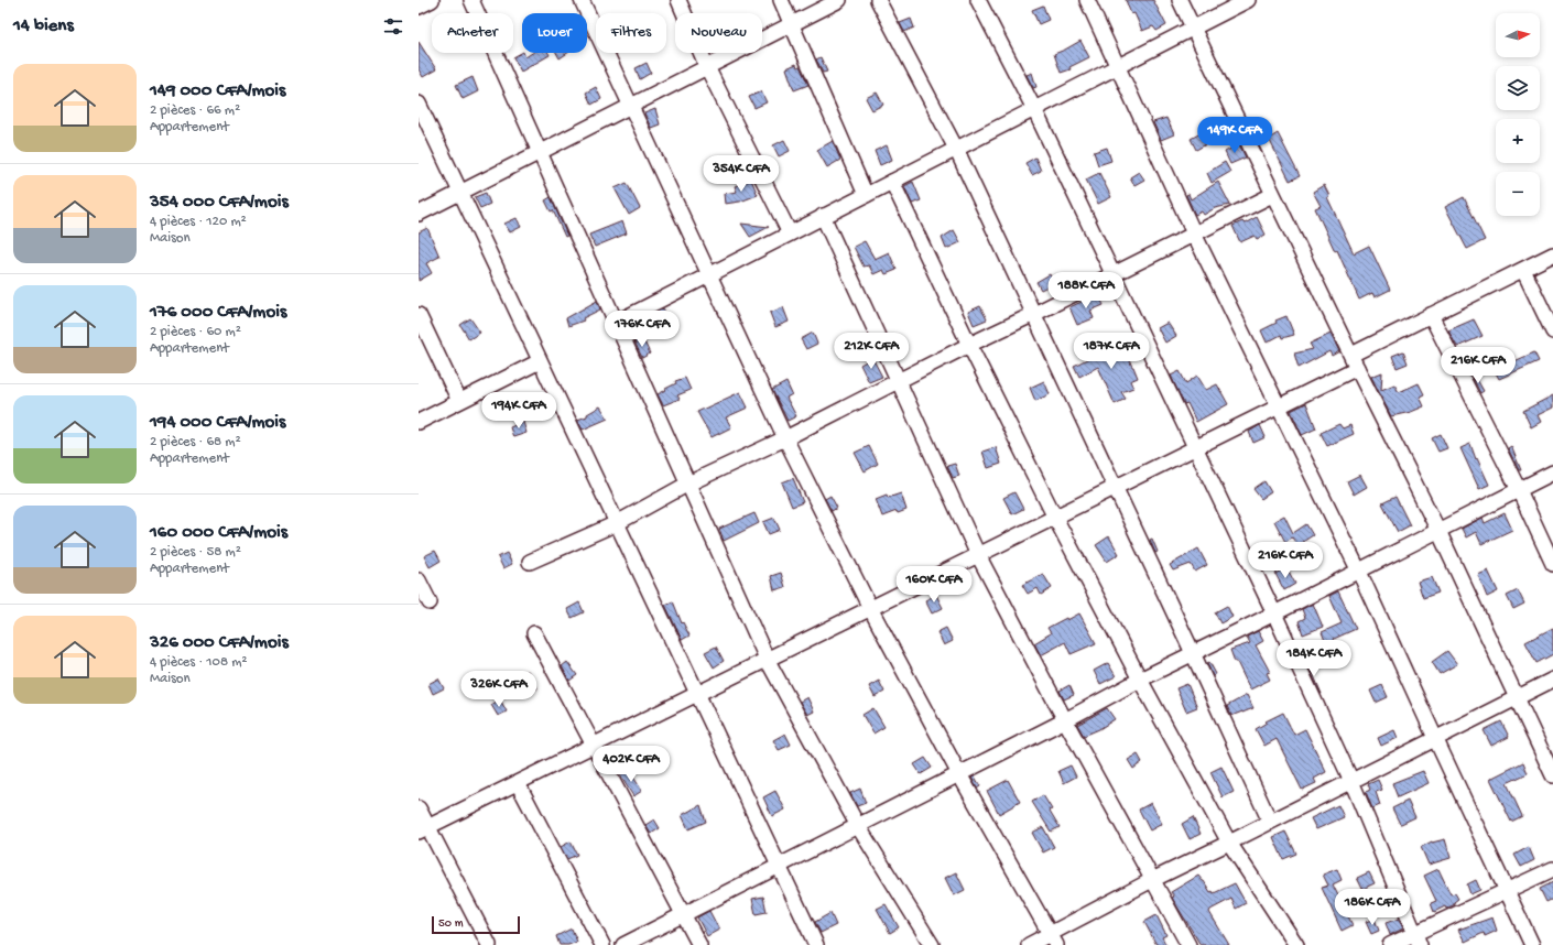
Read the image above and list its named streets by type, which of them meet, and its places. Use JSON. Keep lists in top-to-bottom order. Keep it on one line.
{"scale_bar":"50 m","north":"right","page":{"heading":"14 biens","map_buttons":["+","−"],"chip":["Acheter","Louer","Filtres","Nouveau"],"list":[{"name":"149 000 CFA/mois","note":"2 pièces · 66 m² · Appartement"},{"name":"354 000 CFA/mois","note":"4 pièces · 120 m² · Maison"},{"name":"176 000 CFA/mois","note":"2 pièces · 60 m² · Appartement"},{"name":"194 000 CFA/mois","note":"2 pièces · 68 m² · Appartement"},{"name":"160 000 CFA/mois","note":"2 pièces · 58 m² · Appartement"},{"name":"326 000 CFA/mois","note":"4 pièces · 108 m² · Maison"}],"price":["149K CFA","354K CFA","188K CFA","176K CFA","212K CFA","187K CFA","216K CFA","194K CFA","216K CFA","160K CFA","184K CFA","326K CFA","402K CFA","186K CFA"],"scale":"50 m"}}
